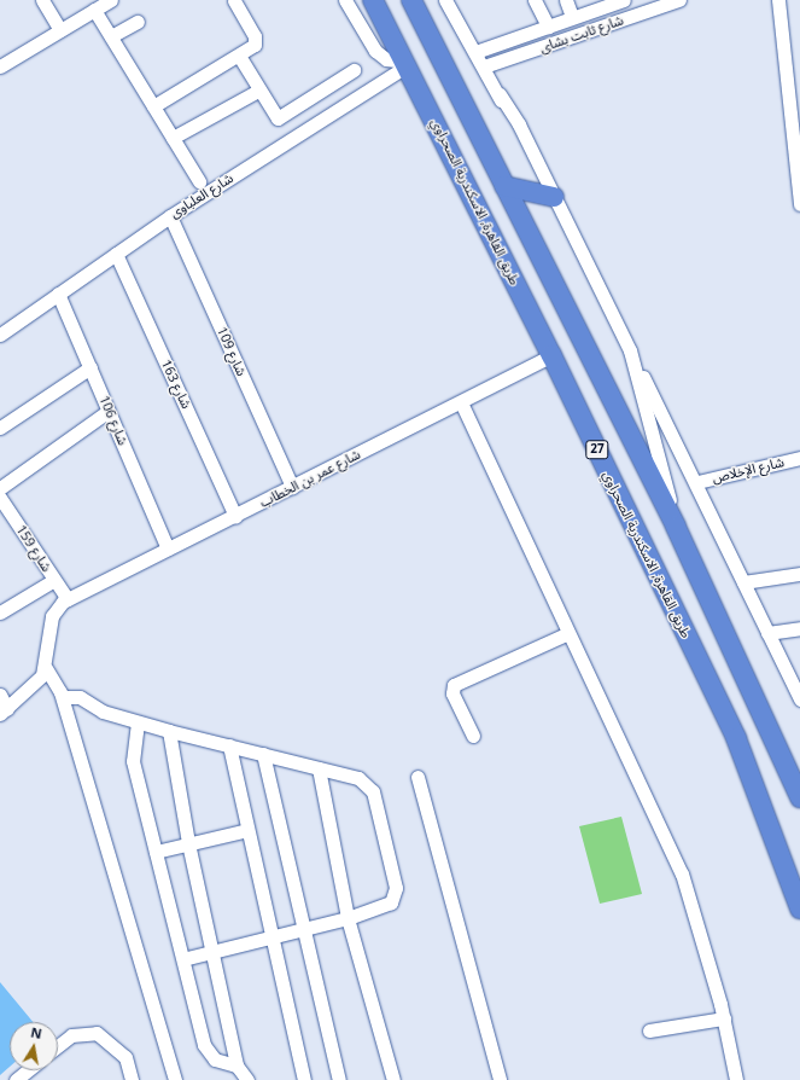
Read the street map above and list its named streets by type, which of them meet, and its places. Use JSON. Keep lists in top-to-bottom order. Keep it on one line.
{"streets":{"highway":["طريق القاهرة, الاسكندرية الصحراوي","27"],"street":["شارع ثابت بشاى","شارع العلباوى","شارع 109","شارع 163","شارع 106","شارع الإخلاص","شارع عمر بن الخطاب","شارع 159"]},"crossings":[["شارع العلباوى","طريق القاهرة, الاسكندرية الصحراوي"],["شارع العلباوى","شارع 109"],["شارع العلباوى","شارع 163"],["شارع العلباوى","شارع 106"],["طريق القاهرة, الاسكندرية الصحراوي","شارع عمر بن الخطاب"],["شارع 109","شارع عمر بن الخطاب"],["شارع 163","شارع عمر بن الخطاب"],["شارع 106","شارع عمر بن الخطاب"],["شارع عمر بن الخطاب","شارع 159"]],"north":"top"}
